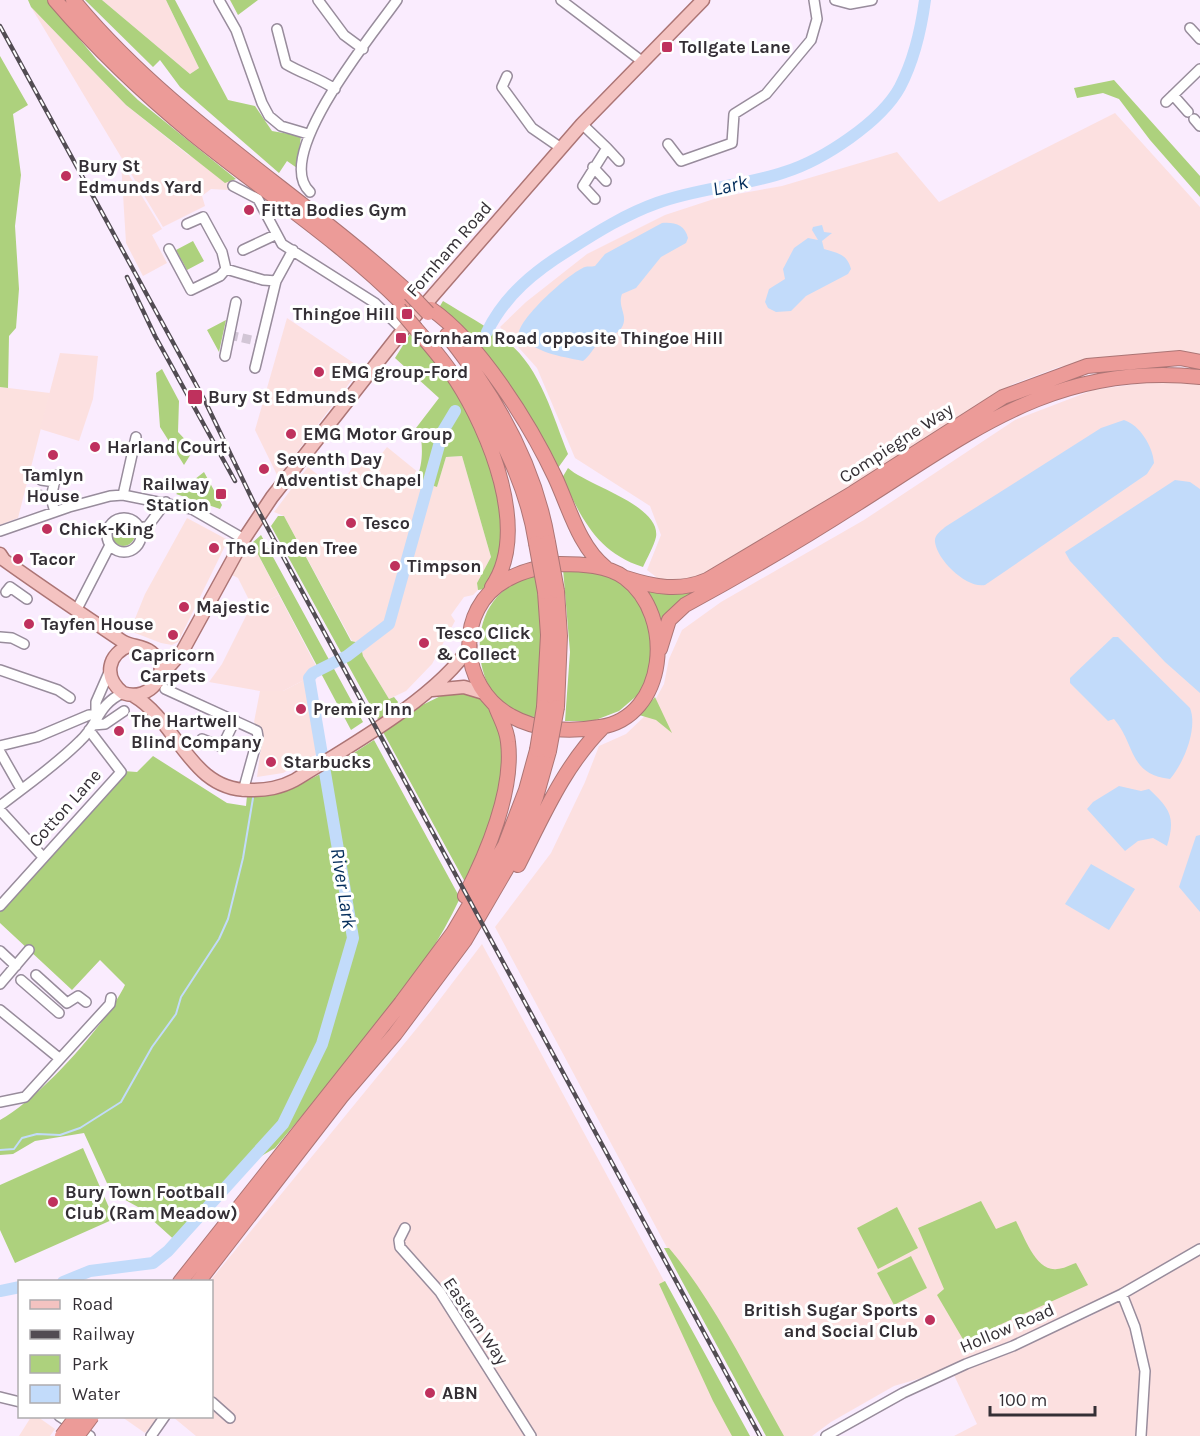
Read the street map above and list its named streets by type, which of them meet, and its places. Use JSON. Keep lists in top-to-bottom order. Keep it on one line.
{"streets":{"highway":["Compiegne Way"],"main road":["Fornham Road"],"street":["Cotton Lane","Eastern Way","Hollow Road"]},"water":["Lark","River Lark"],"places":{"transit":["Tollgate Lane","Thingoe Hill","Fornham Road opposite Thingoe Hill","Bury St Edmunds","Railway Station"],"other":["Bury St Edmunds Yard","Fitta Bodies Gym","EMG group-Ford","EMG Motor Group","Harland Court","Tamlyn House","Seventh Day Adventist Chapel","Tesco","Chick-King","The Linden Tree","Tacor","Timpson","Majestic","Tayfen House","Capricorn Carpets","Tesco Click & Collect","Premier Inn","The Hartwell Blind Company","Starbucks","Bury Town Football Club (Ram Meadow)","British Sugar Sports and Social Club","ABN"]},"legend":["Road","Railway","Park","Water"],"scale_bar":"100 m"}
